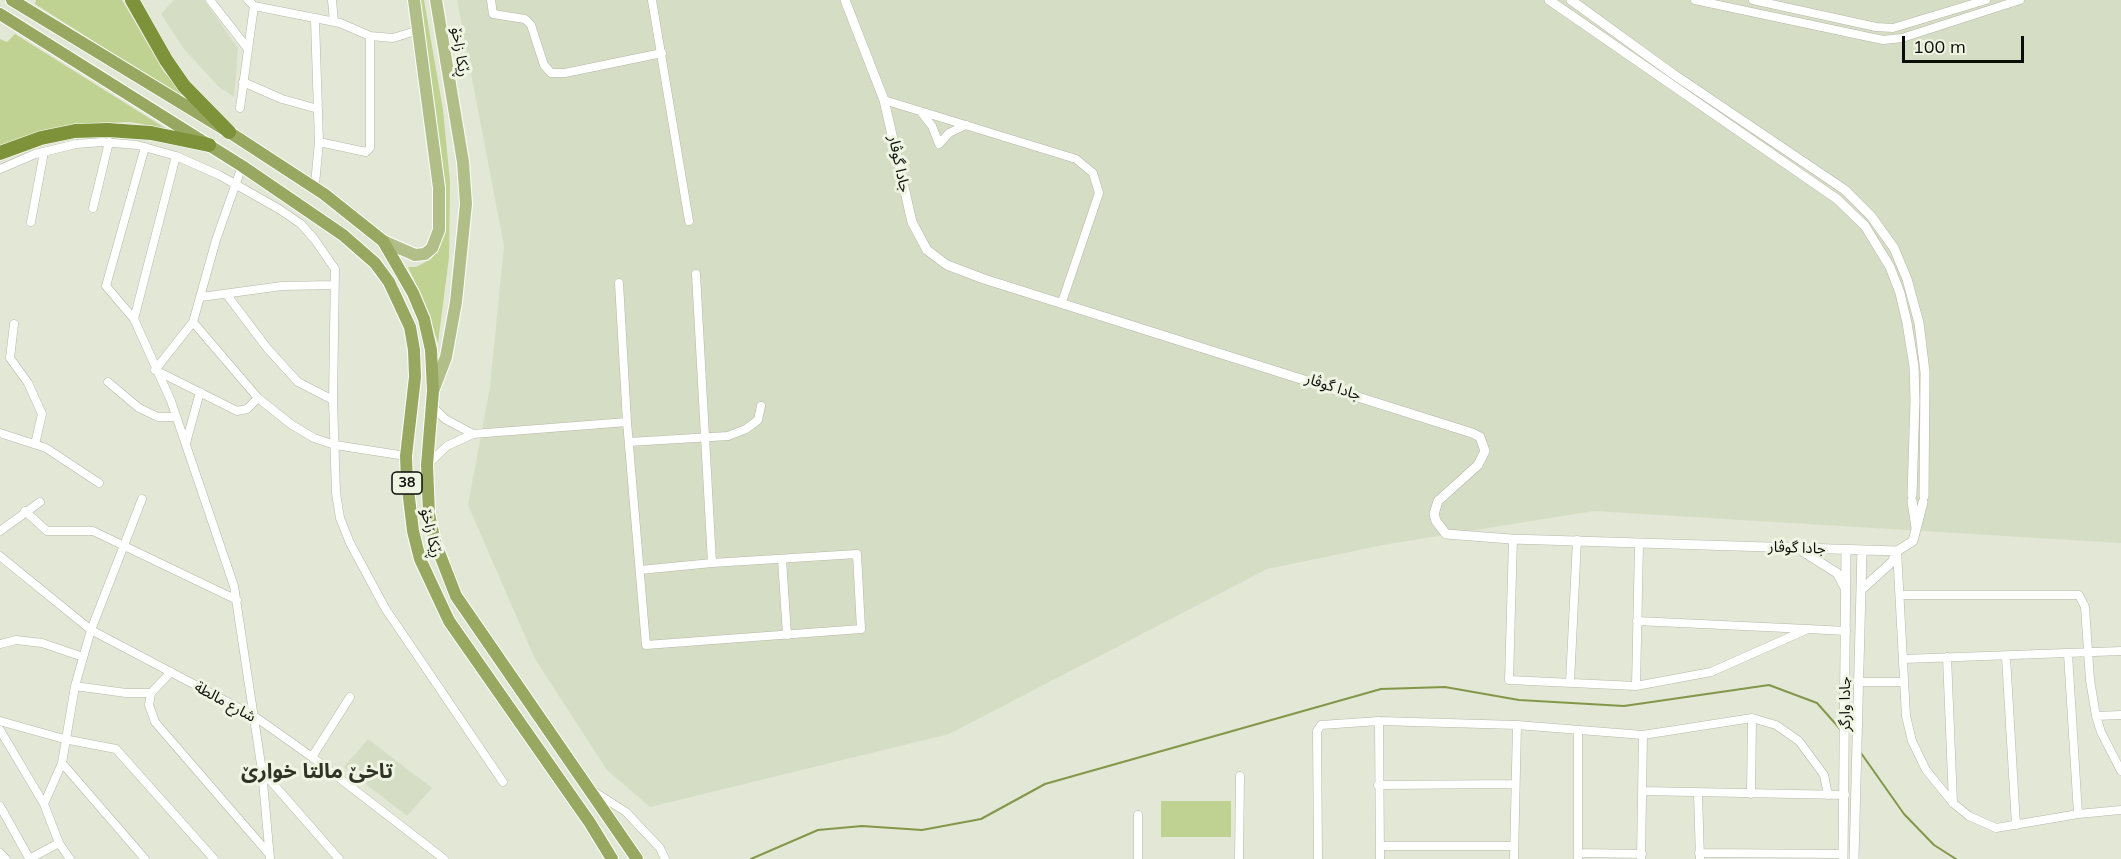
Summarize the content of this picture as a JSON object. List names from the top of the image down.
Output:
{
  "streets": {
    "highway": ["ڕێکا زاخۆ", "38"],
    "street": ["جادا گوڤار", "شارع مالطة", "جادا وارگر"]
  },
  "crossings": [
    ["جادا گوڤار", "جادا وارگر"]
  ],
  "districts": ["تاخێ مالتا خوارێ"],
  "scale_bar": "100 m"
}
